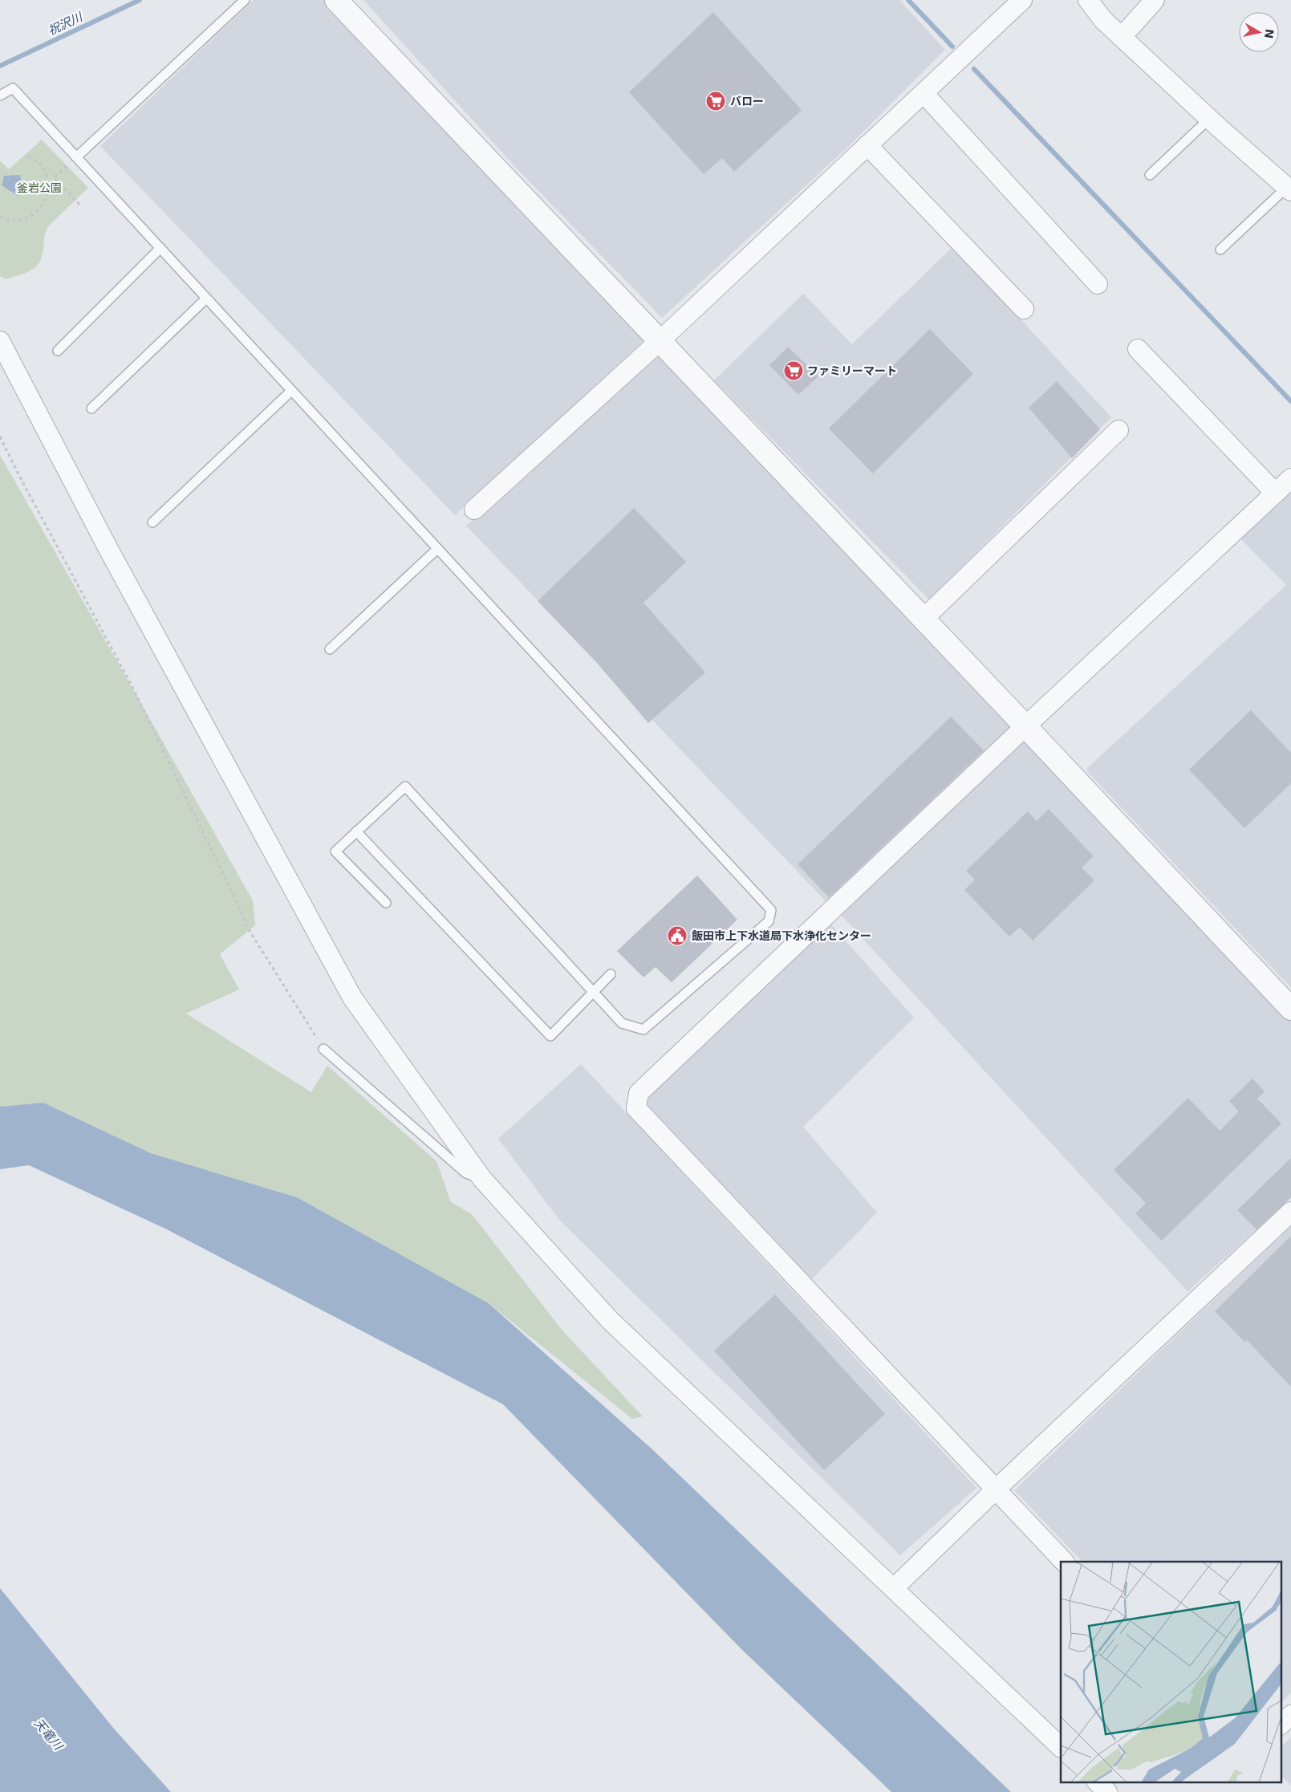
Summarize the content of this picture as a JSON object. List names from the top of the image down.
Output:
{
  "water": ["祝沢川", "天竜川"],
  "parks": ["釜岩公園"],
  "places": {
    "supermarket": ["バロー", "ファミリーマート"],
    "public building": ["飯田市上下水道局下水浄化センター"]
  },
  "north": "right"
}
